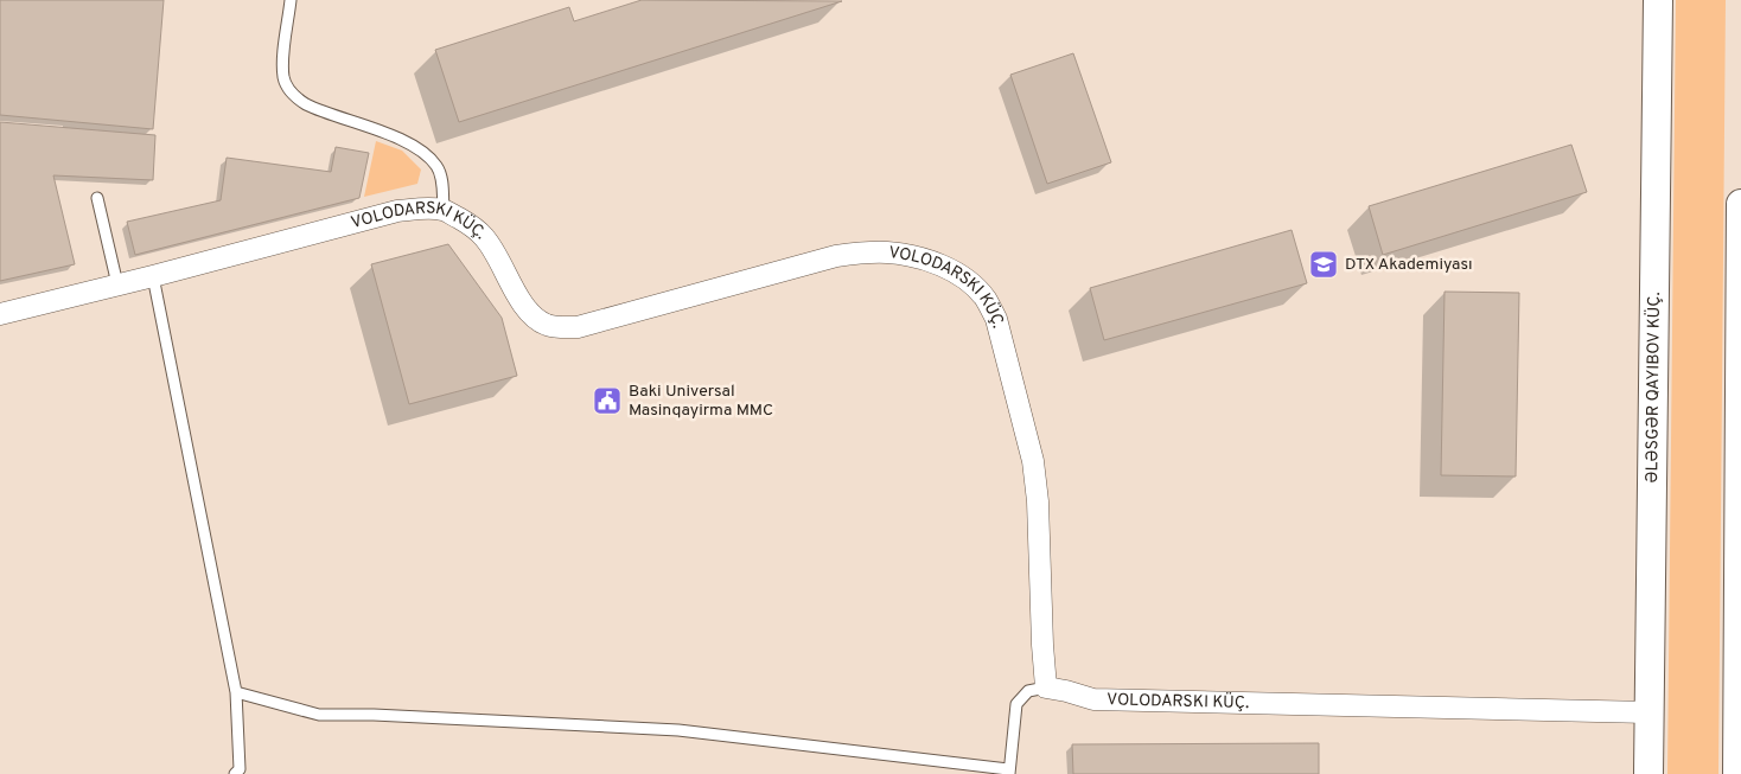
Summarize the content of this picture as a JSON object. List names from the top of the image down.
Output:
{
  "streets": {
    "street": ["VOLODARSKI KÜÇ."]
  },
  "places": {
    "school or university": ["DTX Akademiyası"],
    "public building": ["Baki Universal Masinqayirma MMC"]
  }
}
